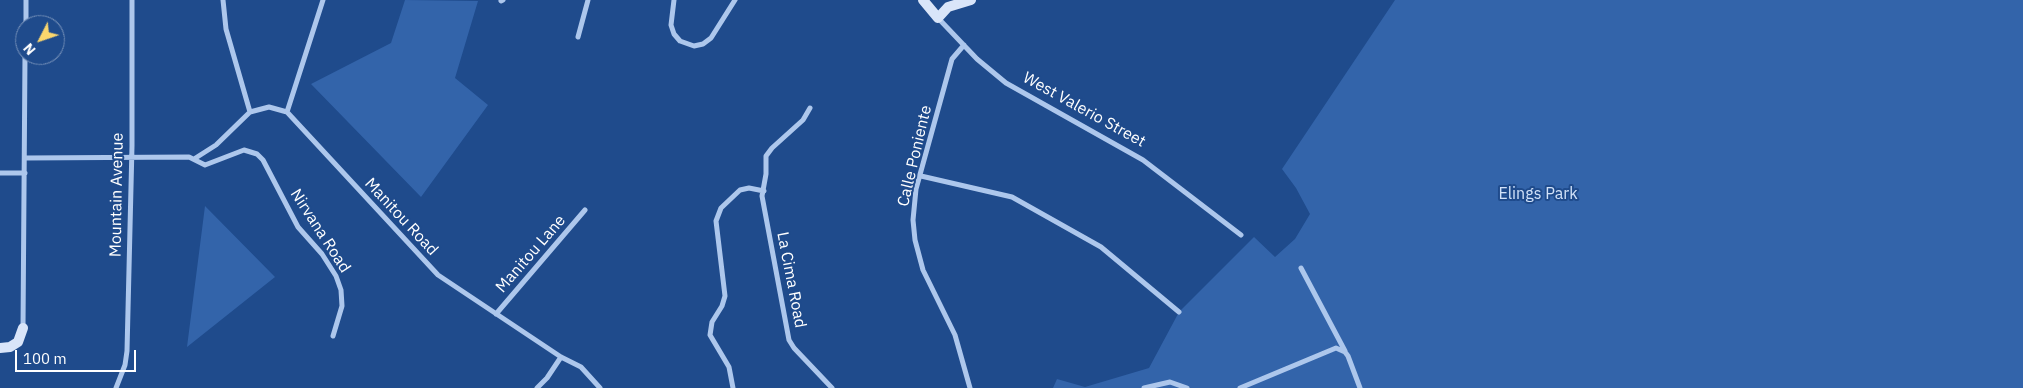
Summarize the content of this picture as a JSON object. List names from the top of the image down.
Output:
{
  "streets": {
    "street": [
      "West Valerio Street",
      "Calle Poniente",
      "Mountain Avenue",
      "Manitou Road",
      "Nirvana Road",
      "Manitou Lane",
      "La Cima Road"
    ]
  },
  "crossings": [
    ["West Valerio Street", "Calle Poniente"],
    ["Manitou Road", "Manitou Lane"]
  ],
  "parks": ["Elings Park"],
  "scale_bar": "100 m",
  "north": "bottom left"
}
